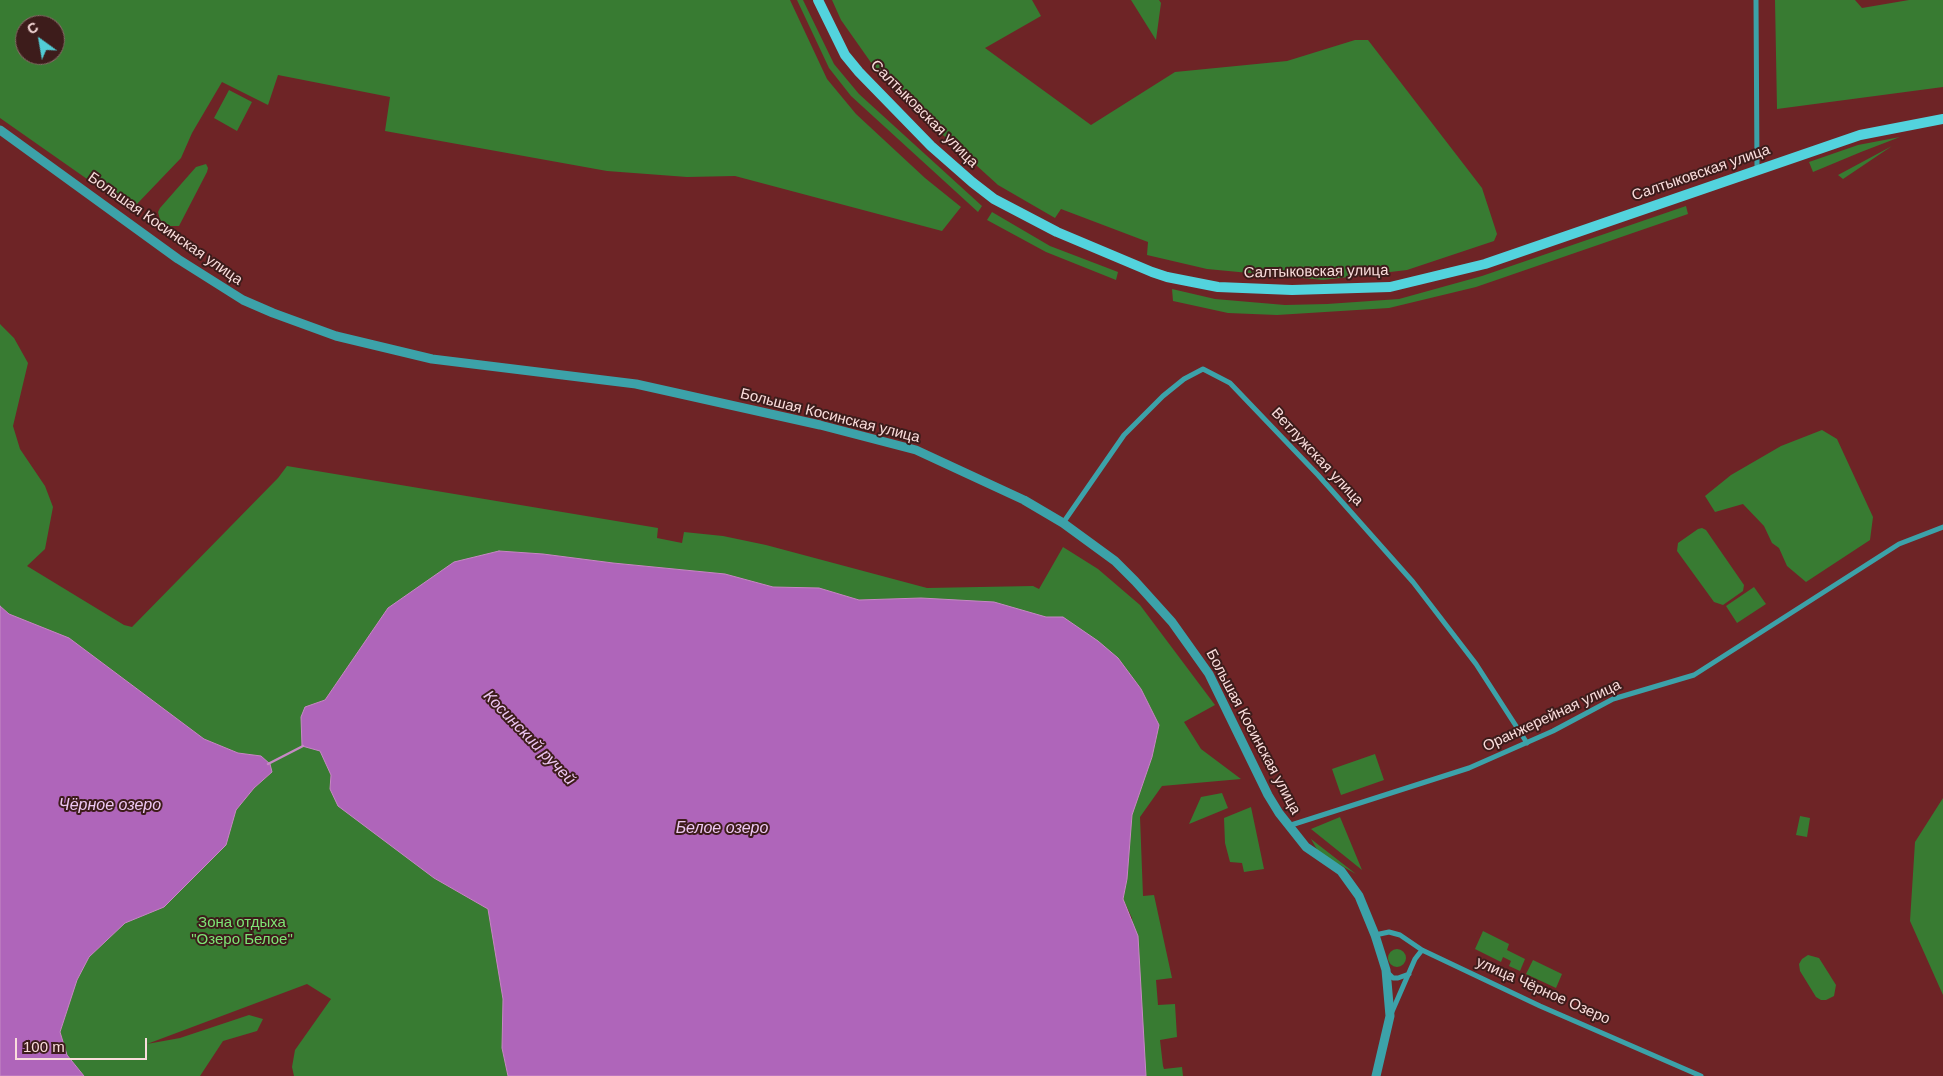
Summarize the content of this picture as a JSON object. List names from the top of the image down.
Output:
{
  "streets": {
    "main road": ["Салтыковская улица"],
    "street": [
      "Большая Косинская улица",
      "Ветлужская улица",
      "Оранжерейная улица",
      "улица Чёрное Озеро"
    ]
  },
  "crossings": [
    ["Большая Косинская улица", "Ветлужская улица"],
    ["Большая Косинская улица", "Оранжерейная улица"],
    ["Большая Косинская улица", "улица Чёрное Озеро"],
    ["Ветлужская улица", "Оранжерейная улица"]
  ],
  "water": ["Косинский ручей", "Чёрное озеро", "Белое озеро"],
  "parks": ["Зона отдыха \"Озеро Белое\""],
  "scale_bar": "100 m",
  "north": "top left"
}
